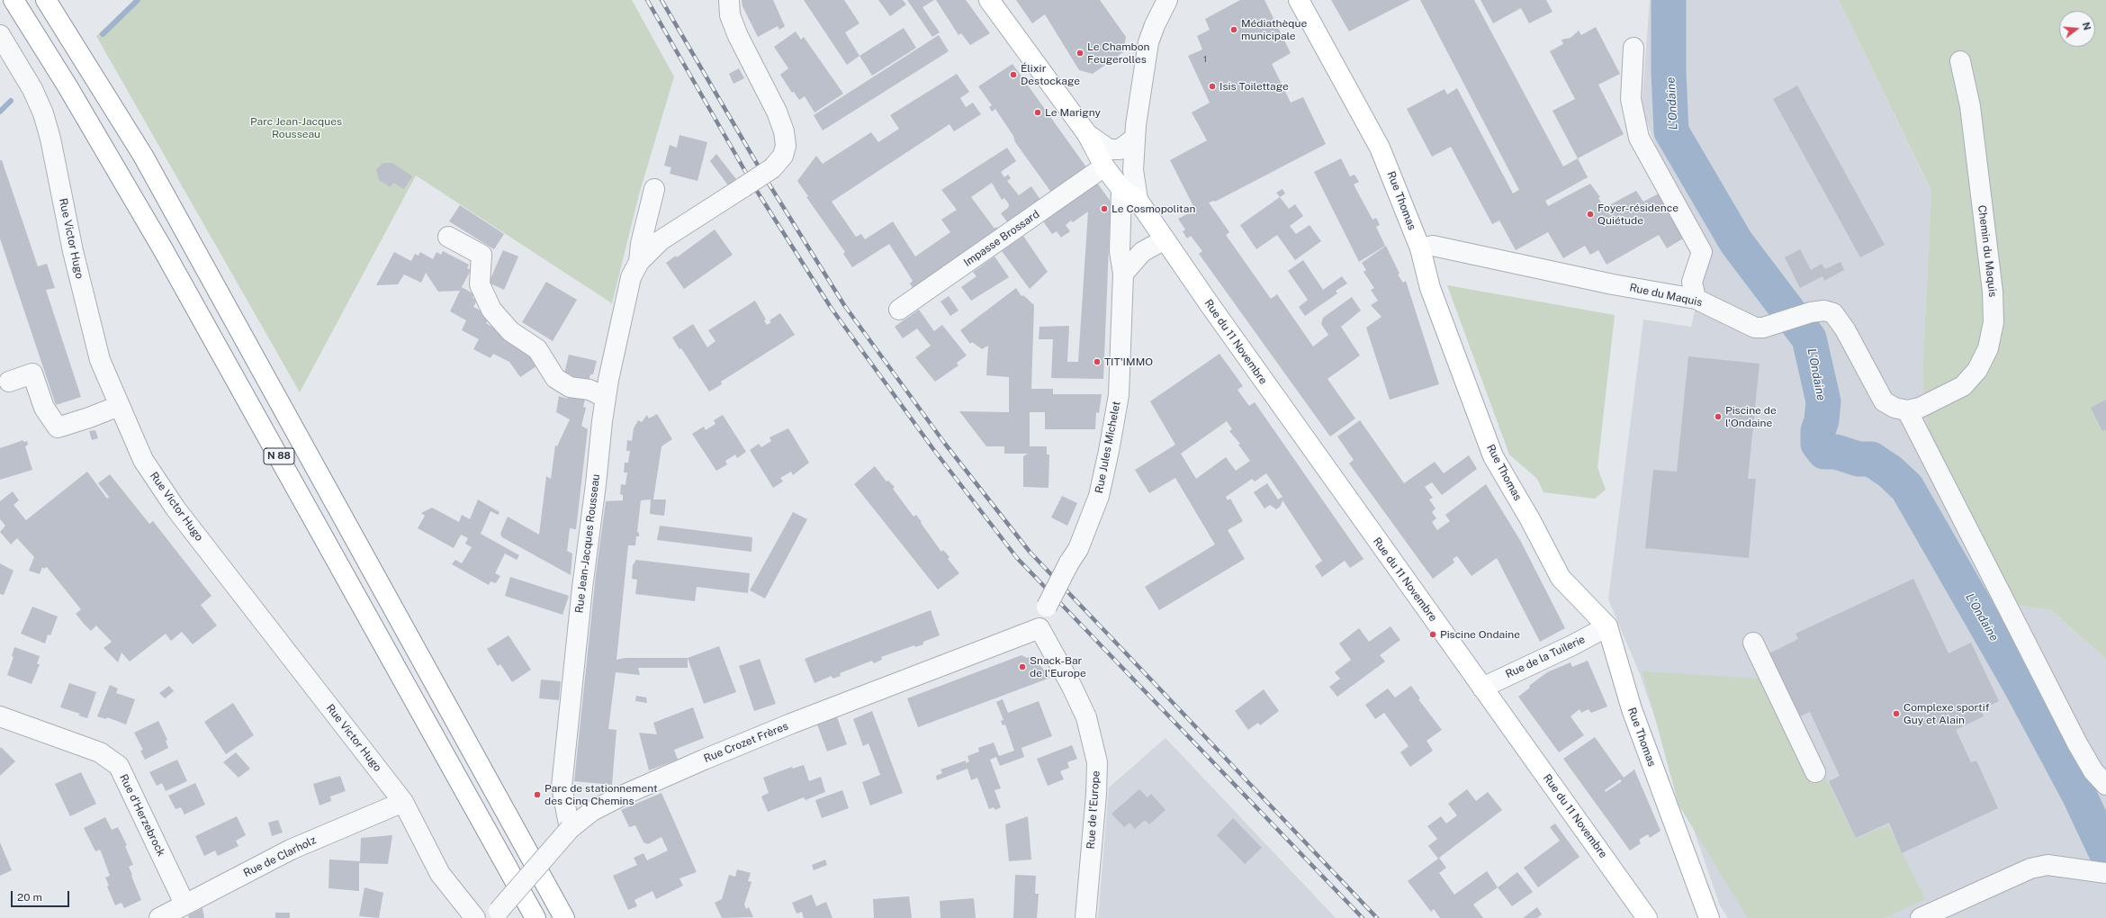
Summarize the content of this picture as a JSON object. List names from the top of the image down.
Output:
{
  "streets": {
    "main road": ["Rue Thomas", "Rue du 11 Novembre", "N 88"],
    "street": [
      "Rue Victor Hugo",
      "Impasse Brossard",
      "Chemin du Maquis",
      "Rue du Maquis",
      "Rue Jules Michelet",
      "Rue Jean-Jacques Rousseau",
      "Rue de la Tuilerie",
      "Rue Crozet Frères",
      "Rue de l'Europe",
      "Rue d'Herzebrock",
      "Rue de Clarholz"
    ]
  },
  "crossings": [
    ["Rue Thomas", "Rue du Maquis"],
    ["Rue Thomas", "Rue de la Tuilerie"],
    ["Rue Victor Hugo", "Rue de Clarholz"],
    ["Chemin du Maquis", "Rue du Maquis"],
    ["Rue du 11 Novembre", "Rue de la Tuilerie"],
    ["Rue Jules Michelet", "Rue Crozet Frères"],
    ["Rue Jules Michelet", "Rue de l'Europe"],
    ["Rue Jean-Jacques Rousseau", "Rue Crozet Frères"],
    ["Rue Crozet Frères", "Rue de l'Europe"],
    ["Rue d'Herzebrock", "Rue de Clarholz"]
  ],
  "water": ["L'Ondaine"],
  "parks": ["Parc Jean-Jacques Rousseau"],
  "places": [
    "Médiathèque municipale",
    "Le Chambon Feugerolles",
    "Élixir Destockage",
    "Isis Toilettage",
    "Le Marigny",
    "Le Cosmopolitan",
    "Foyer-résidence Quiétude",
    "TIT'IMMO",
    "Piscine de l'Ondaine",
    "Piscine Ondaine",
    "Snack-Bar de l'Europe",
    "Complexe sportif Guy et Alain",
    "Parc de stationnement des Cinq Chemins"
  ],
  "house_numbers": ["1"],
  "scale_bar": "20 m",
  "north": "right"
}
